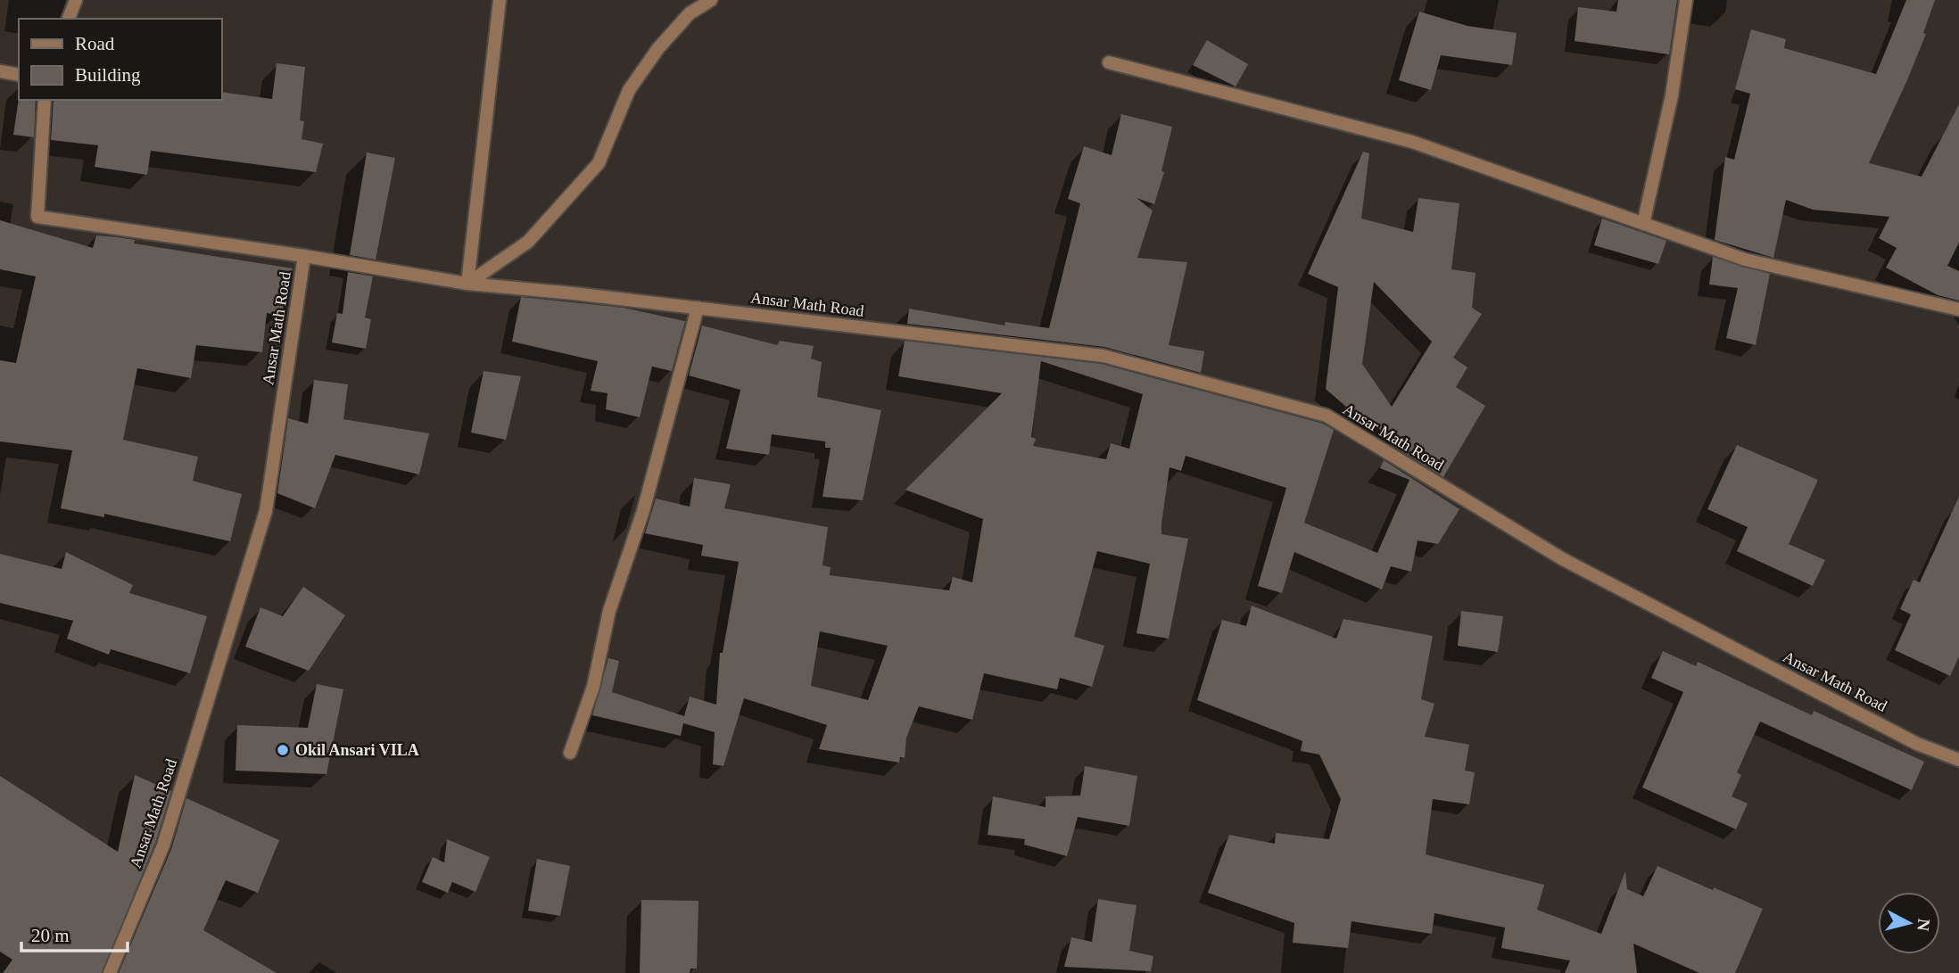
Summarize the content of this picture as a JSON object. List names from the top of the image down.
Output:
{
  "streets": {
    "street": ["Ansar Math Road"]
  },
  "places": ["Okil Ansari VILA"],
  "legend": ["Road", "Building"],
  "scale_bar": "20 m",
  "north": "right"
}
